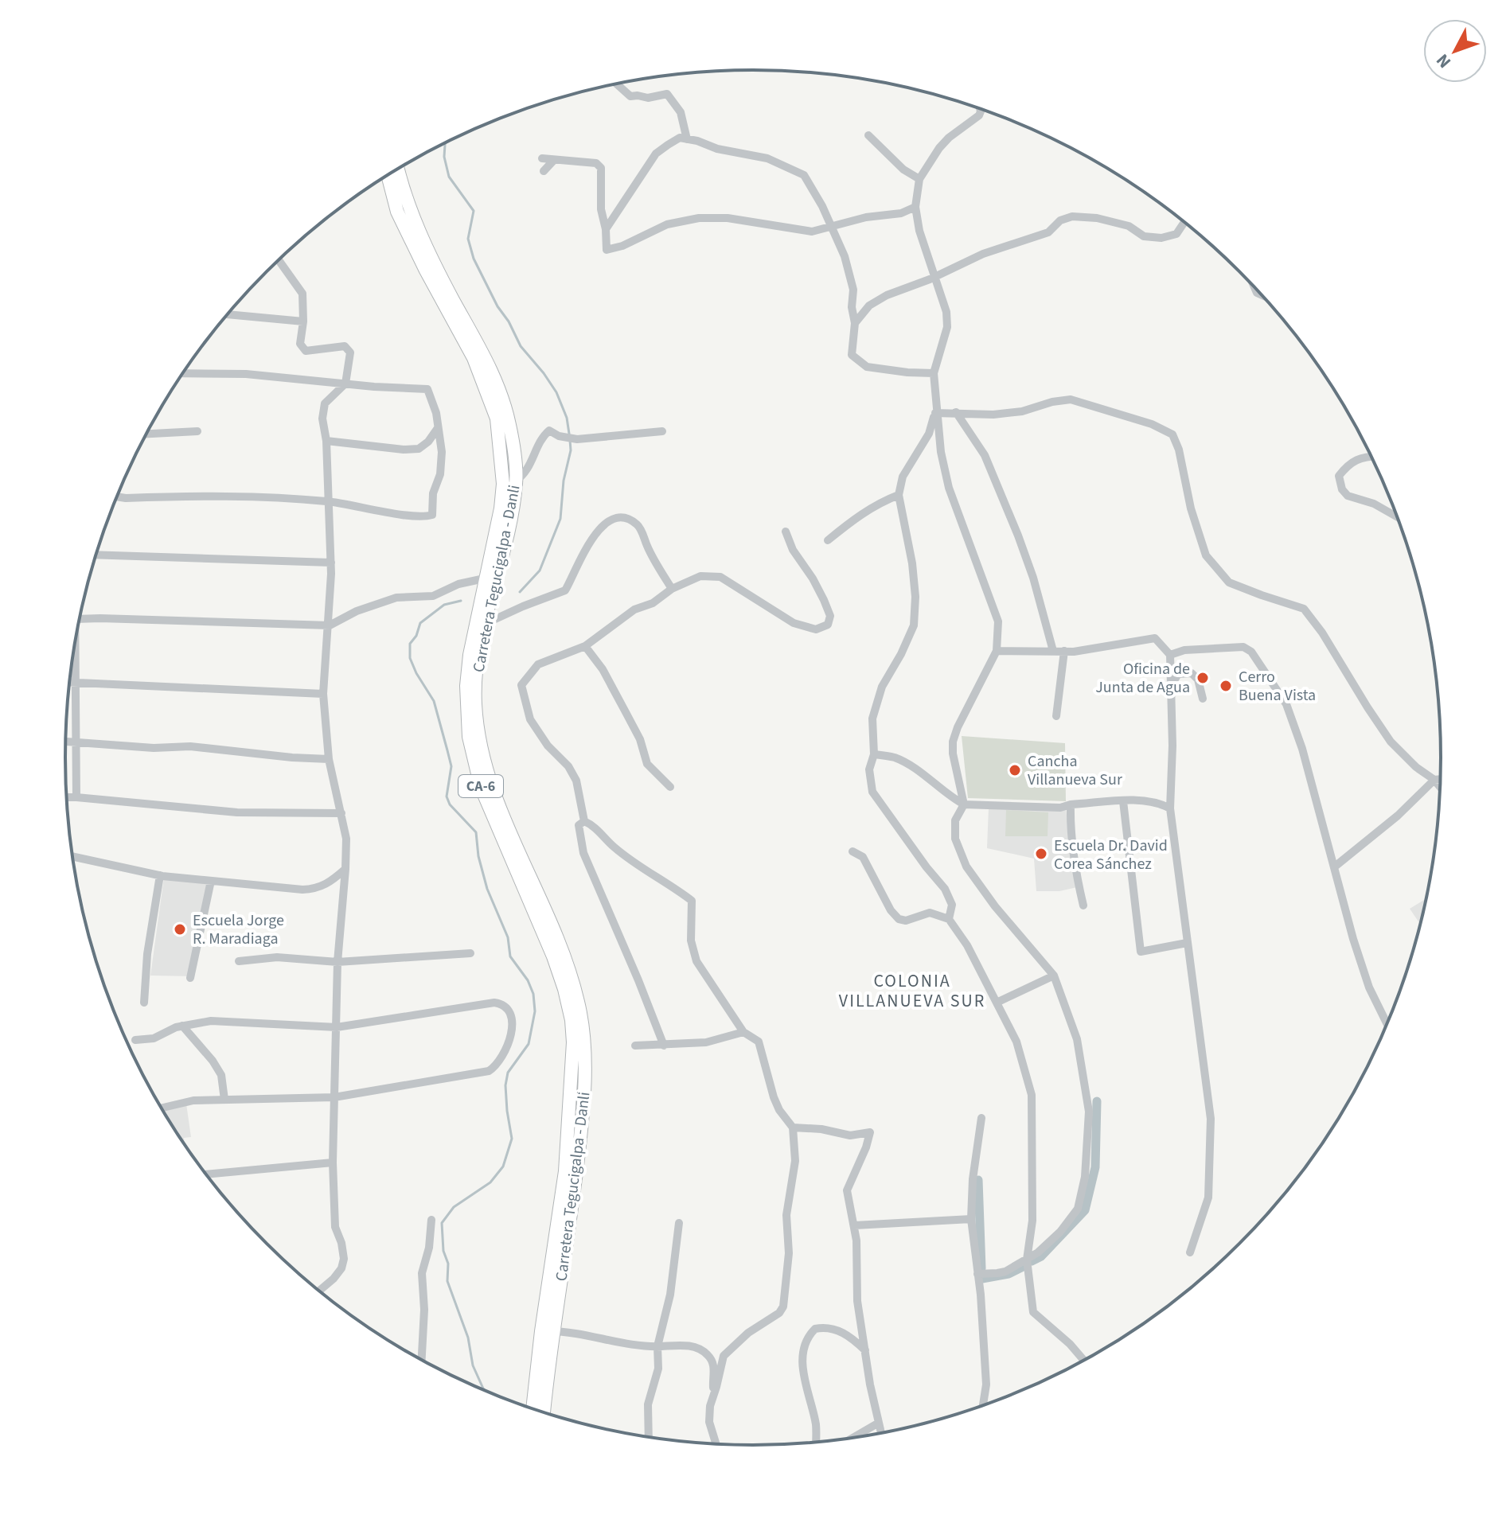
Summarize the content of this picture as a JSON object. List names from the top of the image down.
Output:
{
  "streets": {
    "highway": ["Carretera Tegucigalpa - Danli", "CA-6"]
  },
  "districts": ["COLONIA VILLANUEVA SUR"],
  "places": [
    "Oficina de Junta de Agua",
    "Cerro Buena Vista",
    "Cancha Villanueva Sur",
    "Escuela Dr. David Corea Sánchez",
    "Escuela Jorge R. Maradiaga"
  ],
  "north": "bottom left"
}
